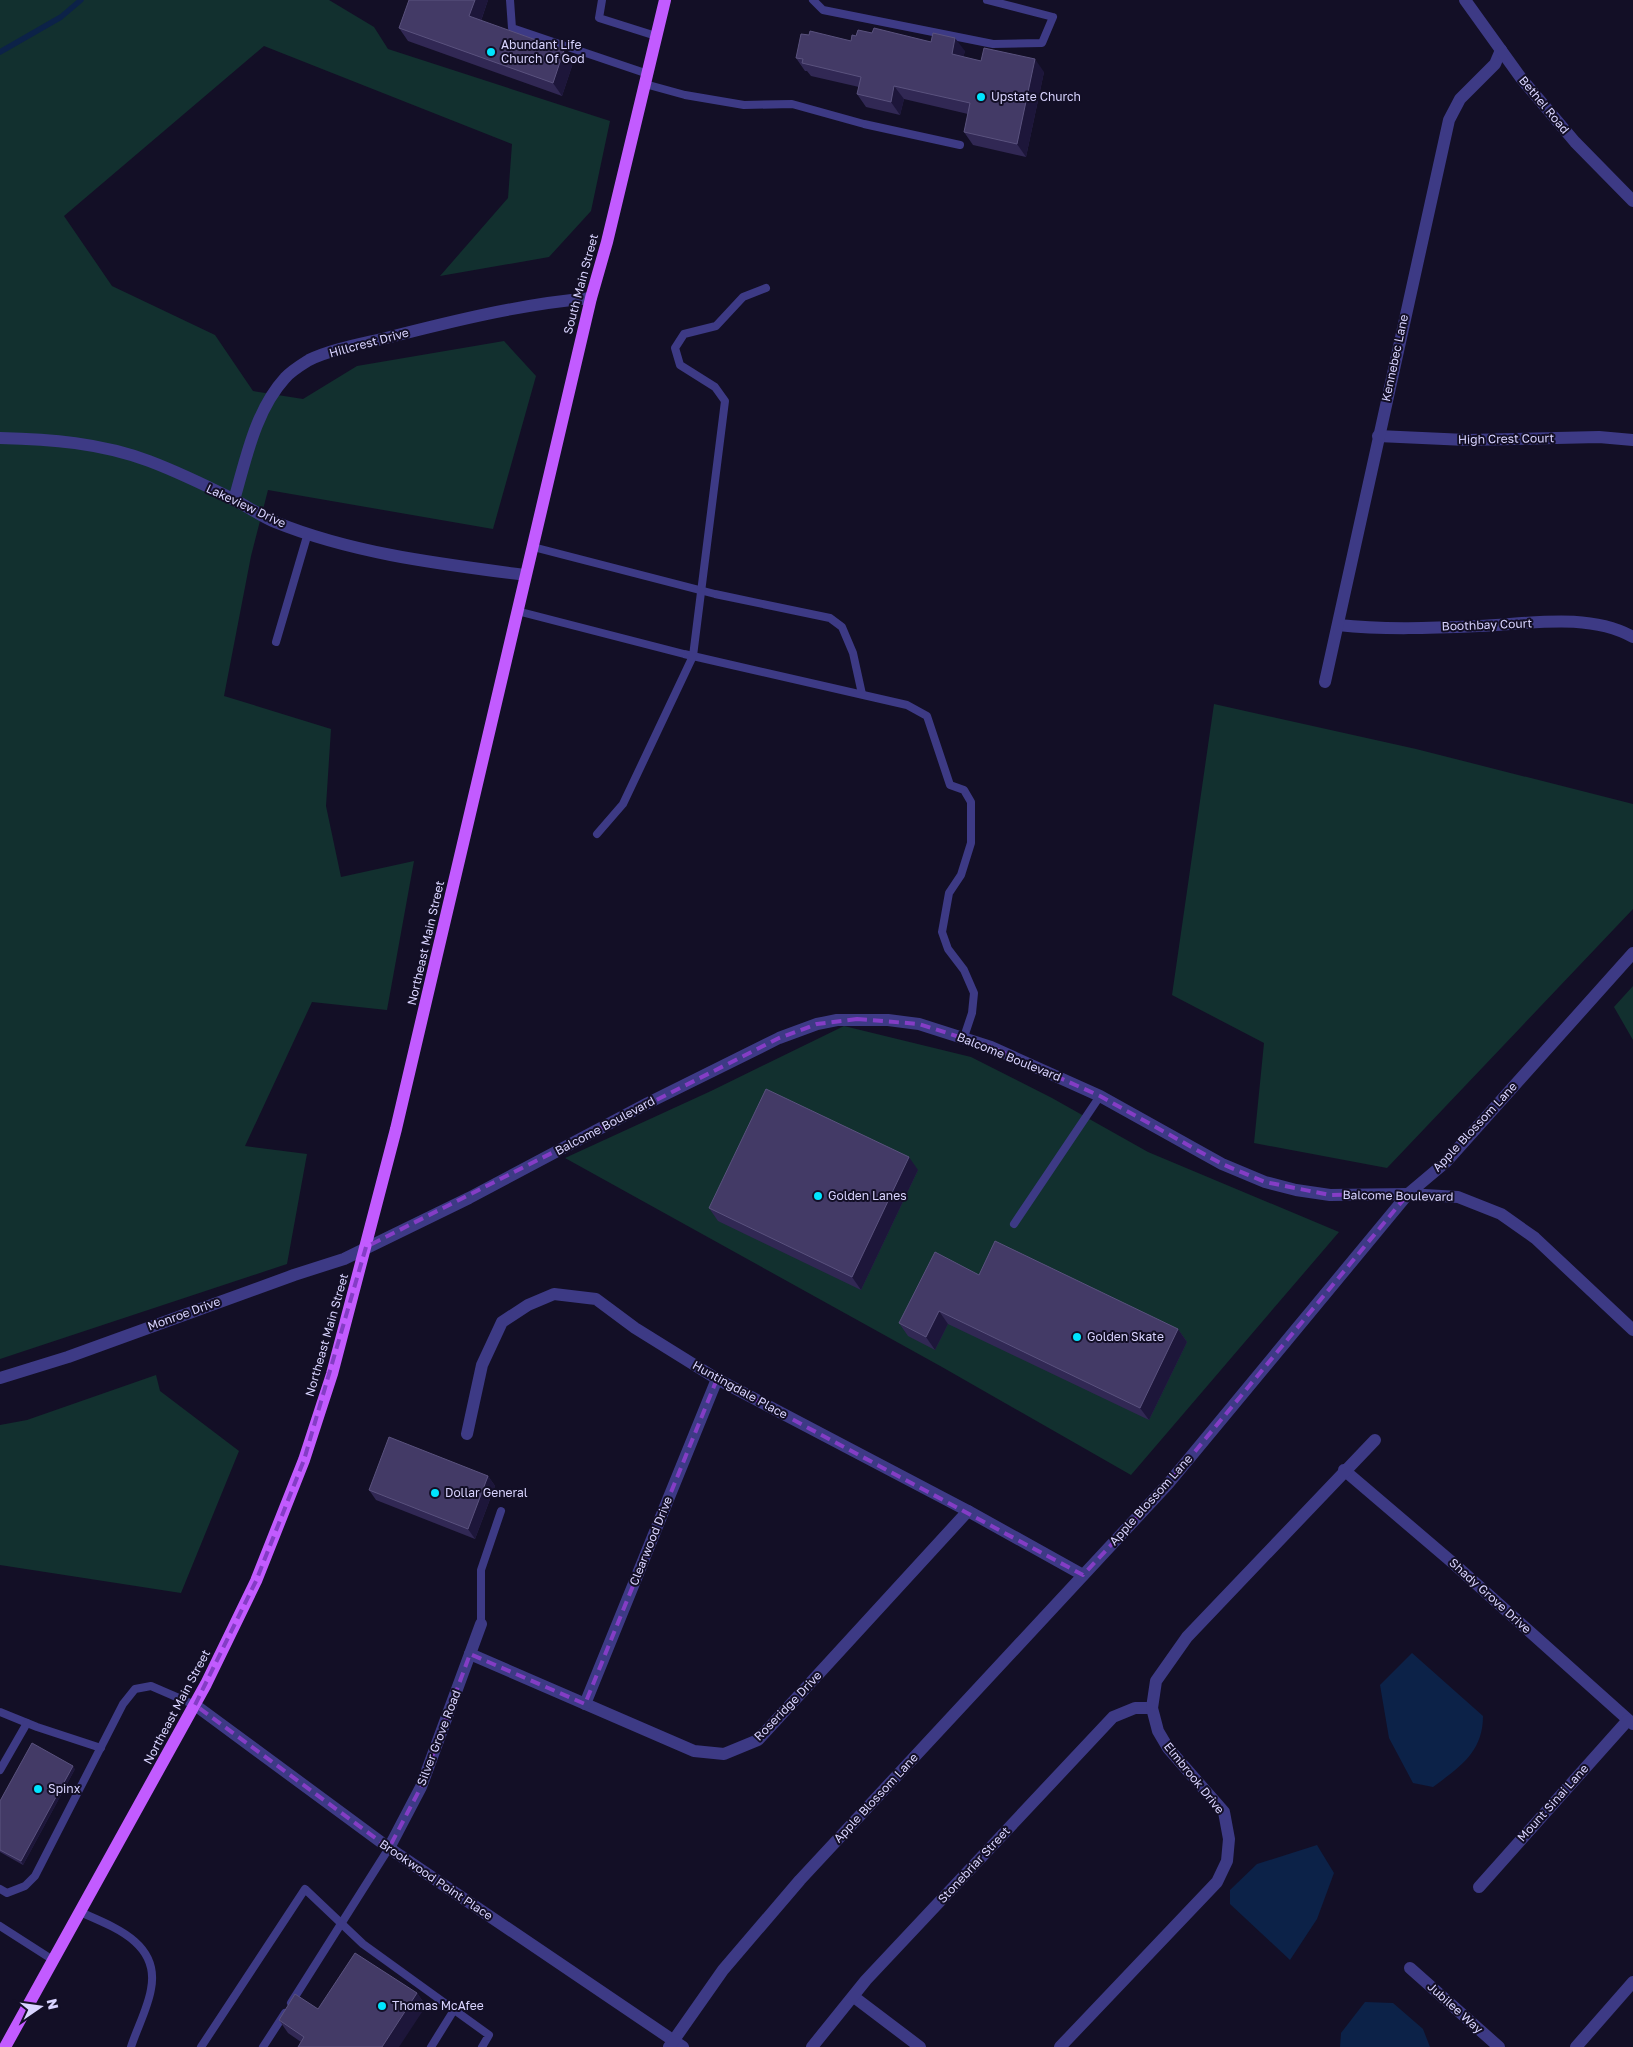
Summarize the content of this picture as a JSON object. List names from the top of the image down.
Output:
{
  "streets": {
    "main road": ["South Main Street", "Northeast Main Street"],
    "street": [
      "Bethel Road",
      "Hillcrest Drive",
      "Kennebec Lane",
      "High Crest Court",
      "Lakeview Drive",
      "Boothbay Court",
      "Balcome Boulevard",
      "Apple Blossom Lane",
      "Monroe Drive",
      "Huntingdale Place",
      "Clearwood Drive",
      "Shady Grove Drive",
      "Roseridge Drive",
      "Silver Grove Road",
      "Elmbrook Drive",
      "Mount Sinai Lane",
      "Stonebriar Street",
      "Brookwood Point Place",
      "Jubilee Way"
    ]
  },
  "crossings": [
    ["Bethel Road", "Kennebec Lane"],
    ["South Main Street", "Hillcrest Drive"],
    ["South Main Street", "Lakeview Drive"],
    ["South Main Street", "Northeast Main Street"],
    ["Hillcrest Drive", "Lakeview Drive"],
    ["Kennebec Lane", "High Crest Court"],
    ["Kennebec Lane", "Boothbay Court"],
    ["Lakeview Drive", "Northeast Main Street"],
    ["Northeast Main Street", "Balcome Boulevard"],
    ["Northeast Main Street", "Monroe Drive"],
    ["Northeast Main Street", "Brookwood Point Place"],
    ["Balcome Boulevard", "Apple Blossom Lane"],
    ["Balcome Boulevard", "Monroe Drive"],
    ["Apple Blossom Lane", "Huntingdale Place"],
    ["Apple Blossom Lane", "Brookwood Point Place"],
    ["Huntingdale Place", "Clearwood Drive"],
    ["Huntingdale Place", "Roseridge Drive"],
    ["Clearwood Drive", "Roseridge Drive"],
    ["Shady Grove Drive", "Elmbrook Drive"],
    ["Shady Grove Drive", "Mount Sinai Lane"],
    ["Roseridge Drive", "Silver Grove Road"],
    ["Silver Grove Road", "Brookwood Point Place"],
    ["Elmbrook Drive", "Stonebriar Street"]
  ],
  "places": [
    "Abundant Life Church Of God",
    "Upstate Church",
    "Golden Lanes",
    "Golden Skate",
    "Dollar General",
    "Spinx",
    "Thomas McAfee"
  ],
  "north": "right"
}
